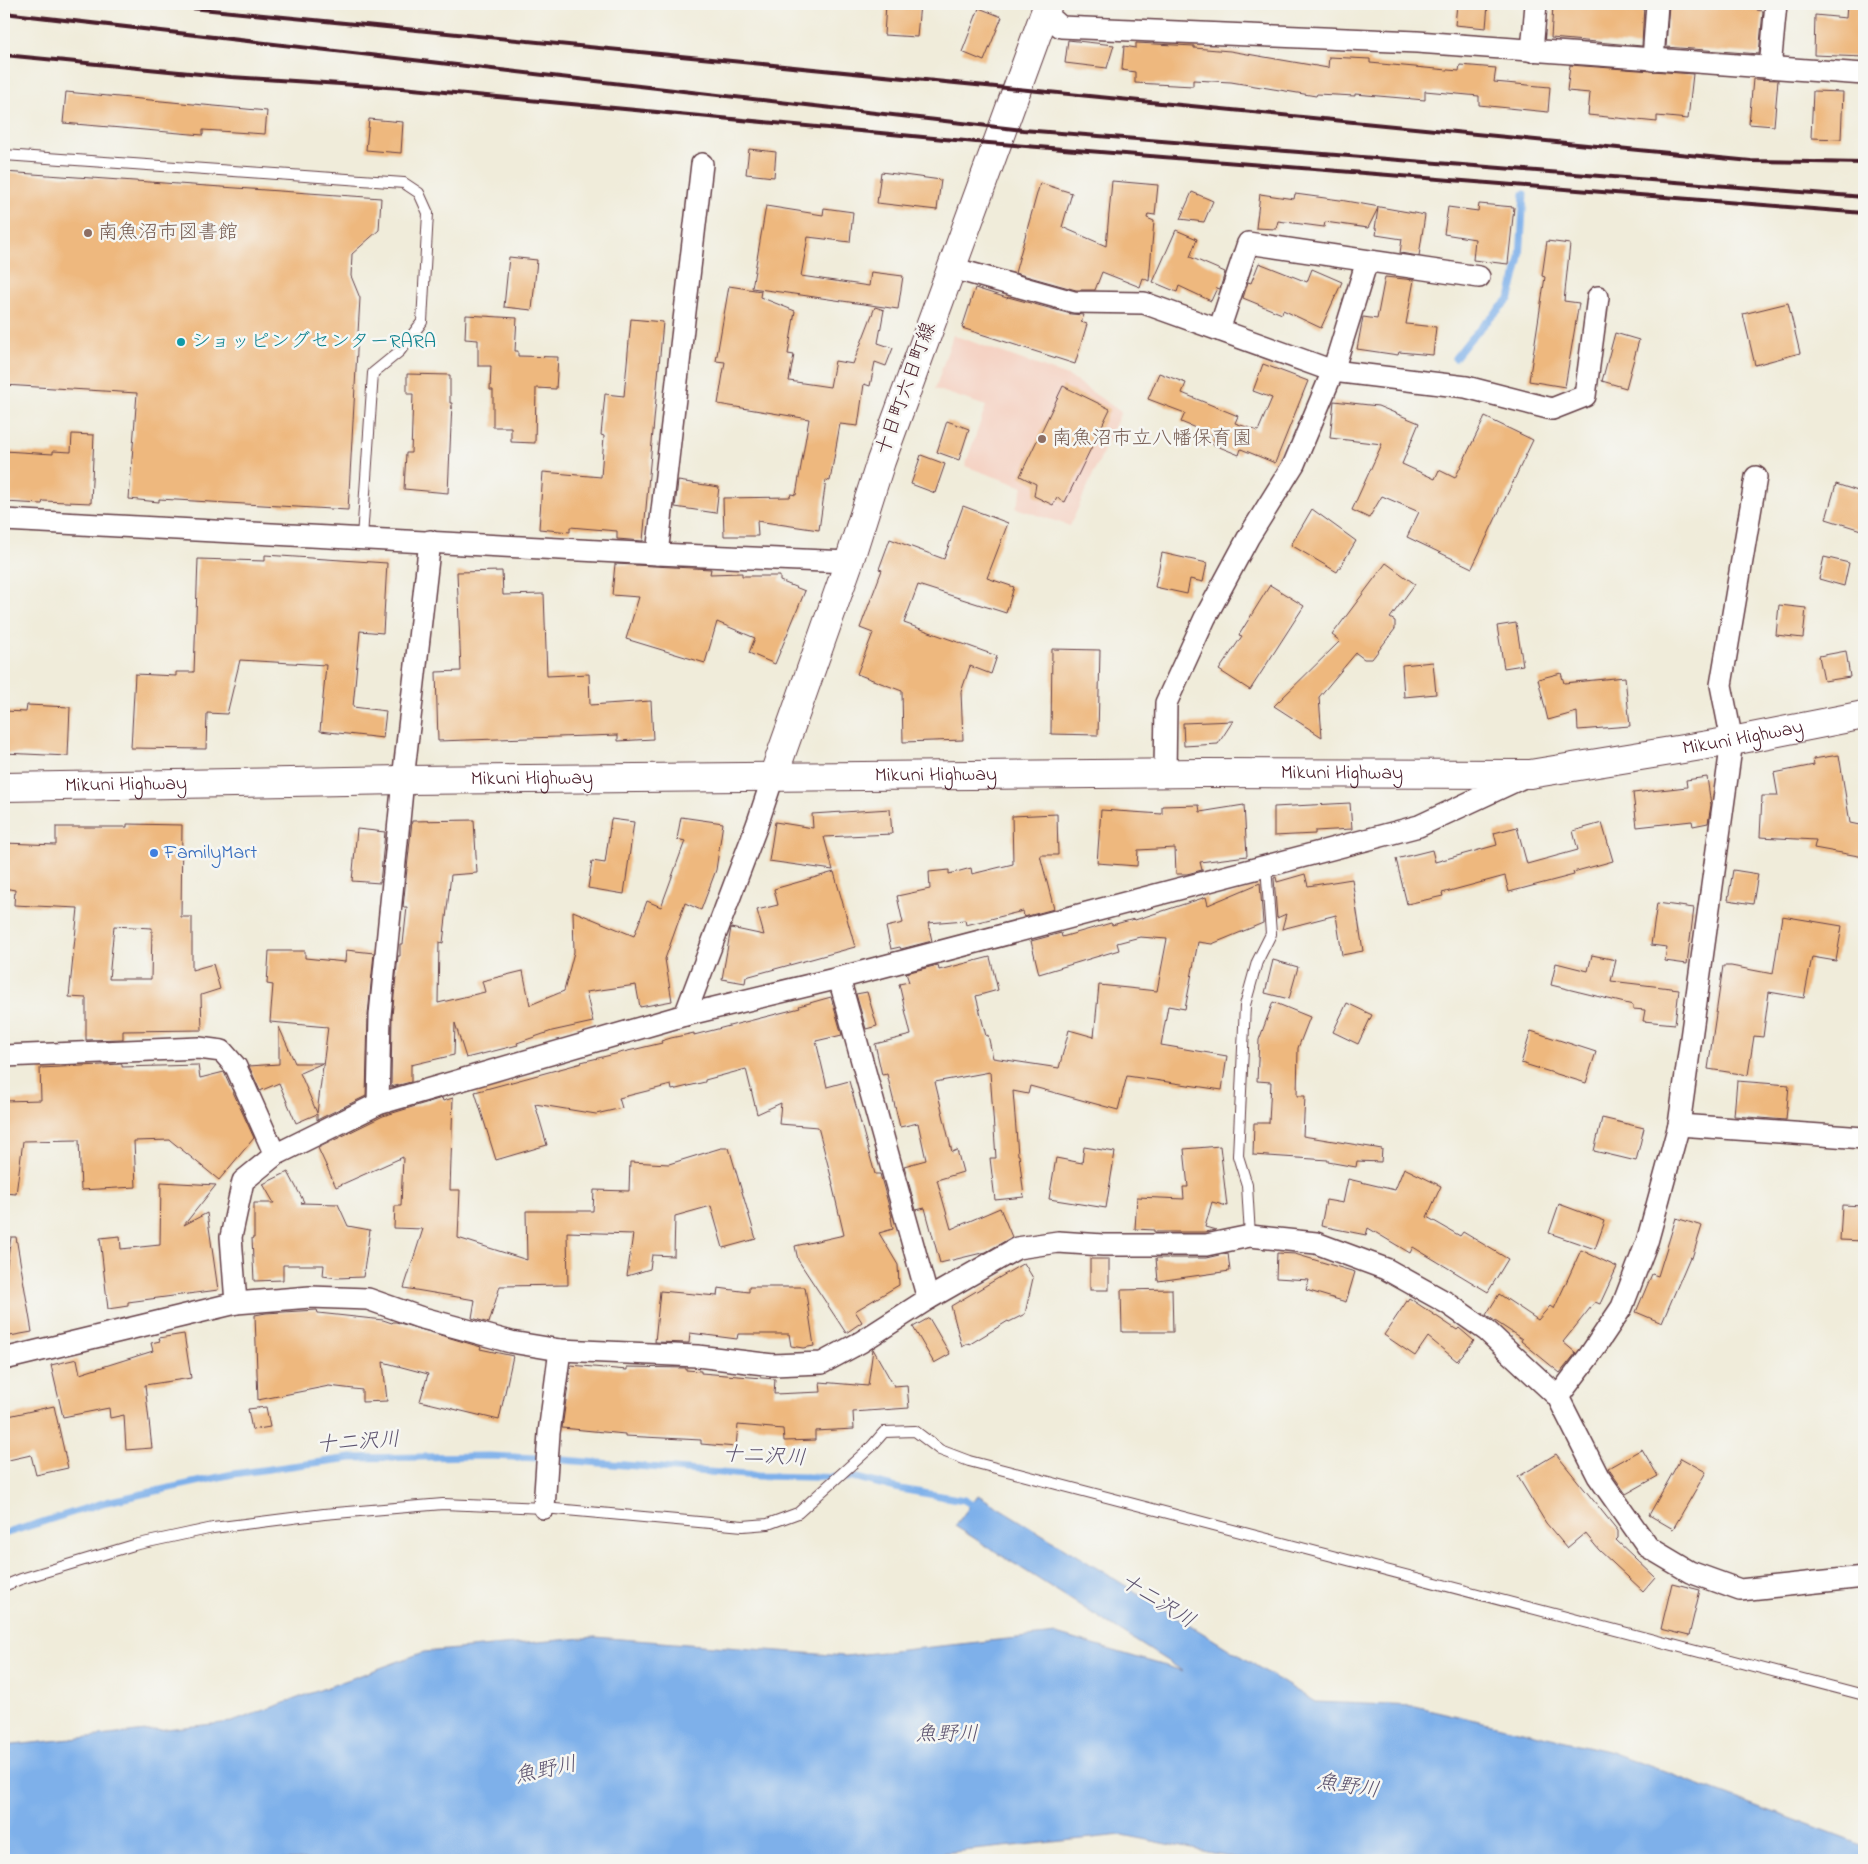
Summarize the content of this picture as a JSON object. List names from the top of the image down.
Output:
{
  "streets": {
    "main road": ["十日町六日町線", "Mikuni Highway"]
  },
  "crossings": [
    ["十日町六日町線", "Mikuni Highway"]
  ],
  "water": ["十二沢川", "魚野川"],
  "places": [
    "南魚沼市図書館",
    "ショッピングセンターRARA",
    "南魚沼市立八幡保育園",
    "FamilyMart"
  ]
}
